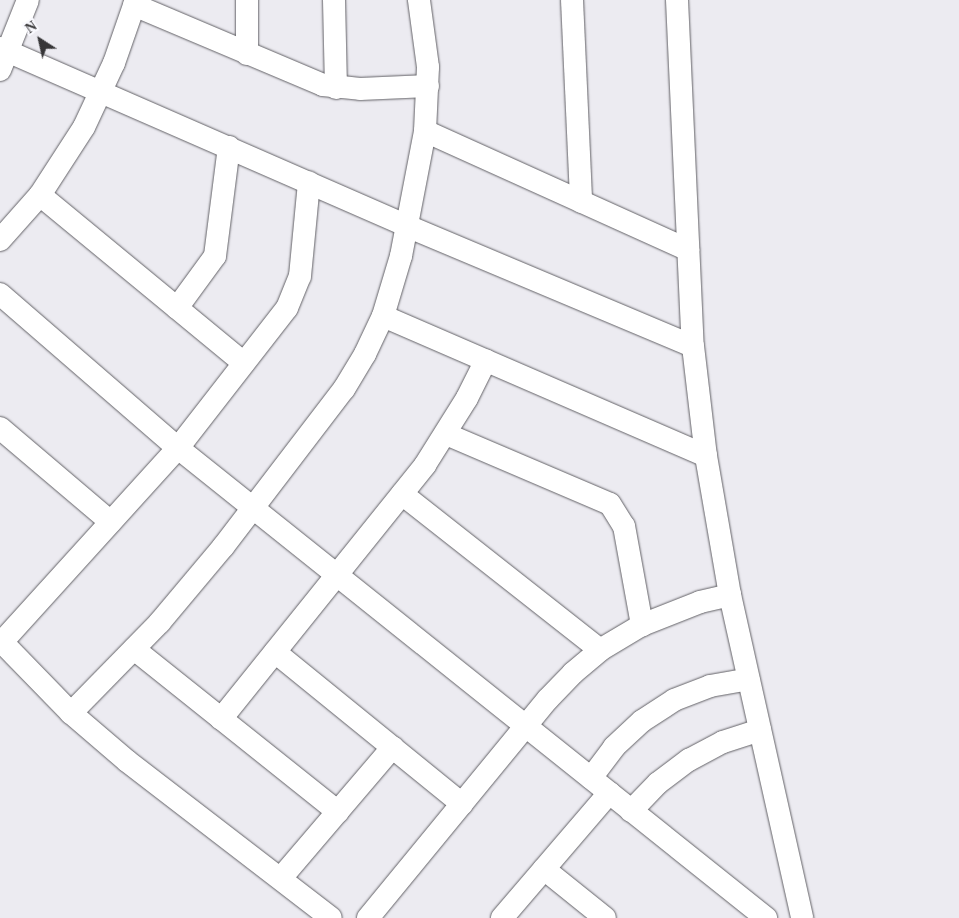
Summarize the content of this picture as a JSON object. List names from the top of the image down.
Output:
{
  "north": "top left"
}
